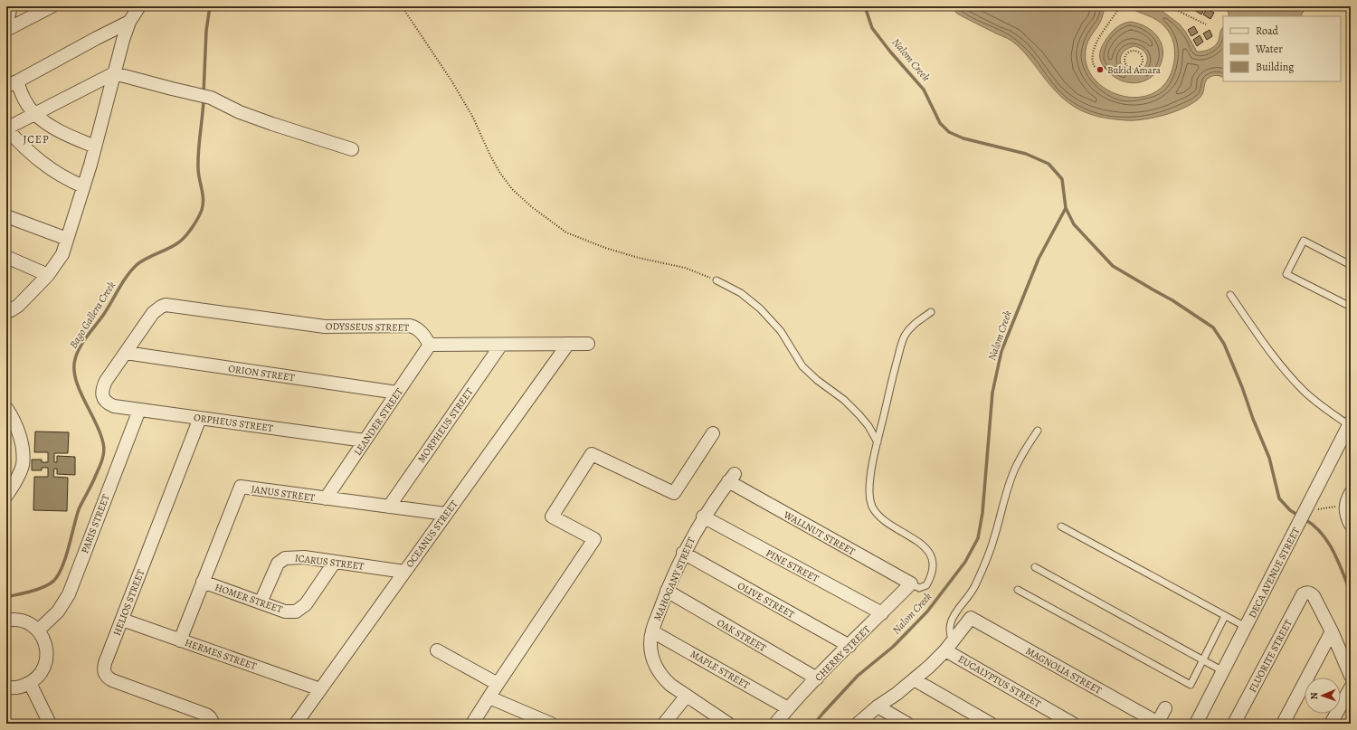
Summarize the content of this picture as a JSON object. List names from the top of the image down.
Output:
{
  "streets": {
    "street": [
      "ODYSSEUS STREET",
      "ORION STREET",
      "LEANDER STREET",
      "ORPHEUS STREET",
      "MORPHEUS STREET",
      "JANUS STREET",
      "PARIS STREET",
      "WALLNUT STREET",
      "OCEANUS STREET",
      "ICARUS STREET",
      "PINE STREET",
      "DECA AVENUE STREET",
      "MAHOGANY STREET",
      "HOMER STREET",
      "OLIVE STREET",
      "HELIOS STREET",
      "OAK STREET",
      "CHERRY STREET",
      "HERMES STREET",
      "FLUORITE STREET",
      "MAPLE STREET",
      "MAGNOLIA STREET",
      "EUCALYPTUS STREET"
    ]
  },
  "crossings": [
    ["ODYSSEUS STREET", "ORION STREET"],
    ["ODYSSEUS STREET", "LEANDER STREET"],
    ["ODYSSEUS STREET", "ORPHEUS STREET"],
    ["ORION STREET", "LEANDER STREET"],
    ["ORION STREET", "ORPHEUS STREET"],
    ["LEANDER STREET", "ORPHEUS STREET"],
    ["LEANDER STREET", "JANUS STREET"],
    ["ORPHEUS STREET", "PARIS STREET"],
    ["ORPHEUS STREET", "HELIOS STREET"],
    ["MORPHEUS STREET", "JANUS STREET"],
    ["JANUS STREET", "OCEANUS STREET"],
    ["JANUS STREET", "HOMER STREET"],
    ["JANUS STREET", "HERMES STREET"],
    ["WALLNUT STREET", "MAHOGANY STREET"],
    ["WALLNUT STREET", "CHERRY STREET"],
    ["OCEANUS STREET", "ICARUS STREET"],
    ["OCEANUS STREET", "HERMES STREET"],
    ["ICARUS STREET", "HOMER STREET"],
    ["PINE STREET", "MAHOGANY STREET"],
    ["PINE STREET", "CHERRY STREET"],
    ["MAHOGANY STREET", "OLIVE STREET"],
    ["MAHOGANY STREET", "OAK STREET"],
    ["MAHOGANY STREET", "MAPLE STREET"],
    ["OLIVE STREET", "CHERRY STREET"],
    ["HELIOS STREET", "HERMES STREET"],
    ["OAK STREET", "CHERRY STREET"],
    ["CHERRY STREET", "MAPLE STREET"],
    ["MAGNOLIA STREET", "EUCALYPTUS STREET"]
  ],
  "districts": ["JCEP"],
  "water": ["Nalom Creek", "Bago Gallera Creek"],
  "places": ["Bukid Amara"],
  "legend": ["Road", "Water", "Building"],
  "north": "left"
}
